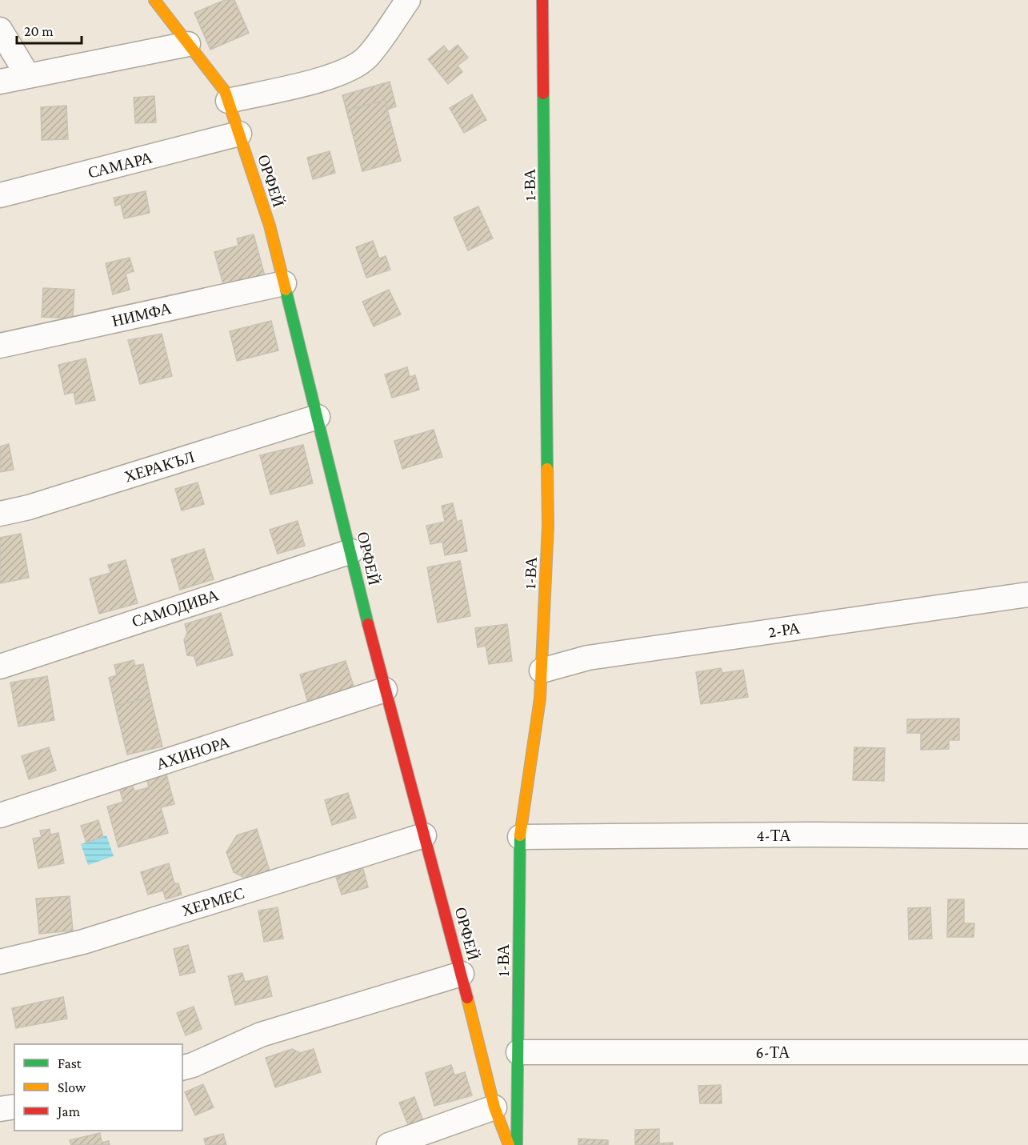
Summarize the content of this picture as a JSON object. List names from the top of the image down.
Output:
{
  "streets": {
    "street": [
      "САМАРА",
      "ОРФЕЙ",
      "1-ВА",
      "НИМФА",
      "ХЕРАКЪЛ",
      "САМОДИВА",
      "2-РА",
      "АХИНОРА",
      "4-ТА",
      "ХЕРМЕС",
      "6-ТА"
    ]
  },
  "crossings": [
    ["САМАРА", "ОРФЕЙ"],
    ["ОРФЕЙ", "НИМФА"],
    ["ОРФЕЙ", "ХЕРАКЪЛ"],
    ["ОРФЕЙ", "САМОДИВА"],
    ["ОРФЕЙ", "АХИНОРА"],
    ["ОРФЕЙ", "ХЕРМЕС"],
    ["1-ВА", "2-РА"],
    ["1-ВА", "4-ТА"],
    ["1-ВА", "6-ТА"]
  ],
  "legend": ["Fast", "Slow", "Jam"],
  "scale_bar": "20 m"
}
